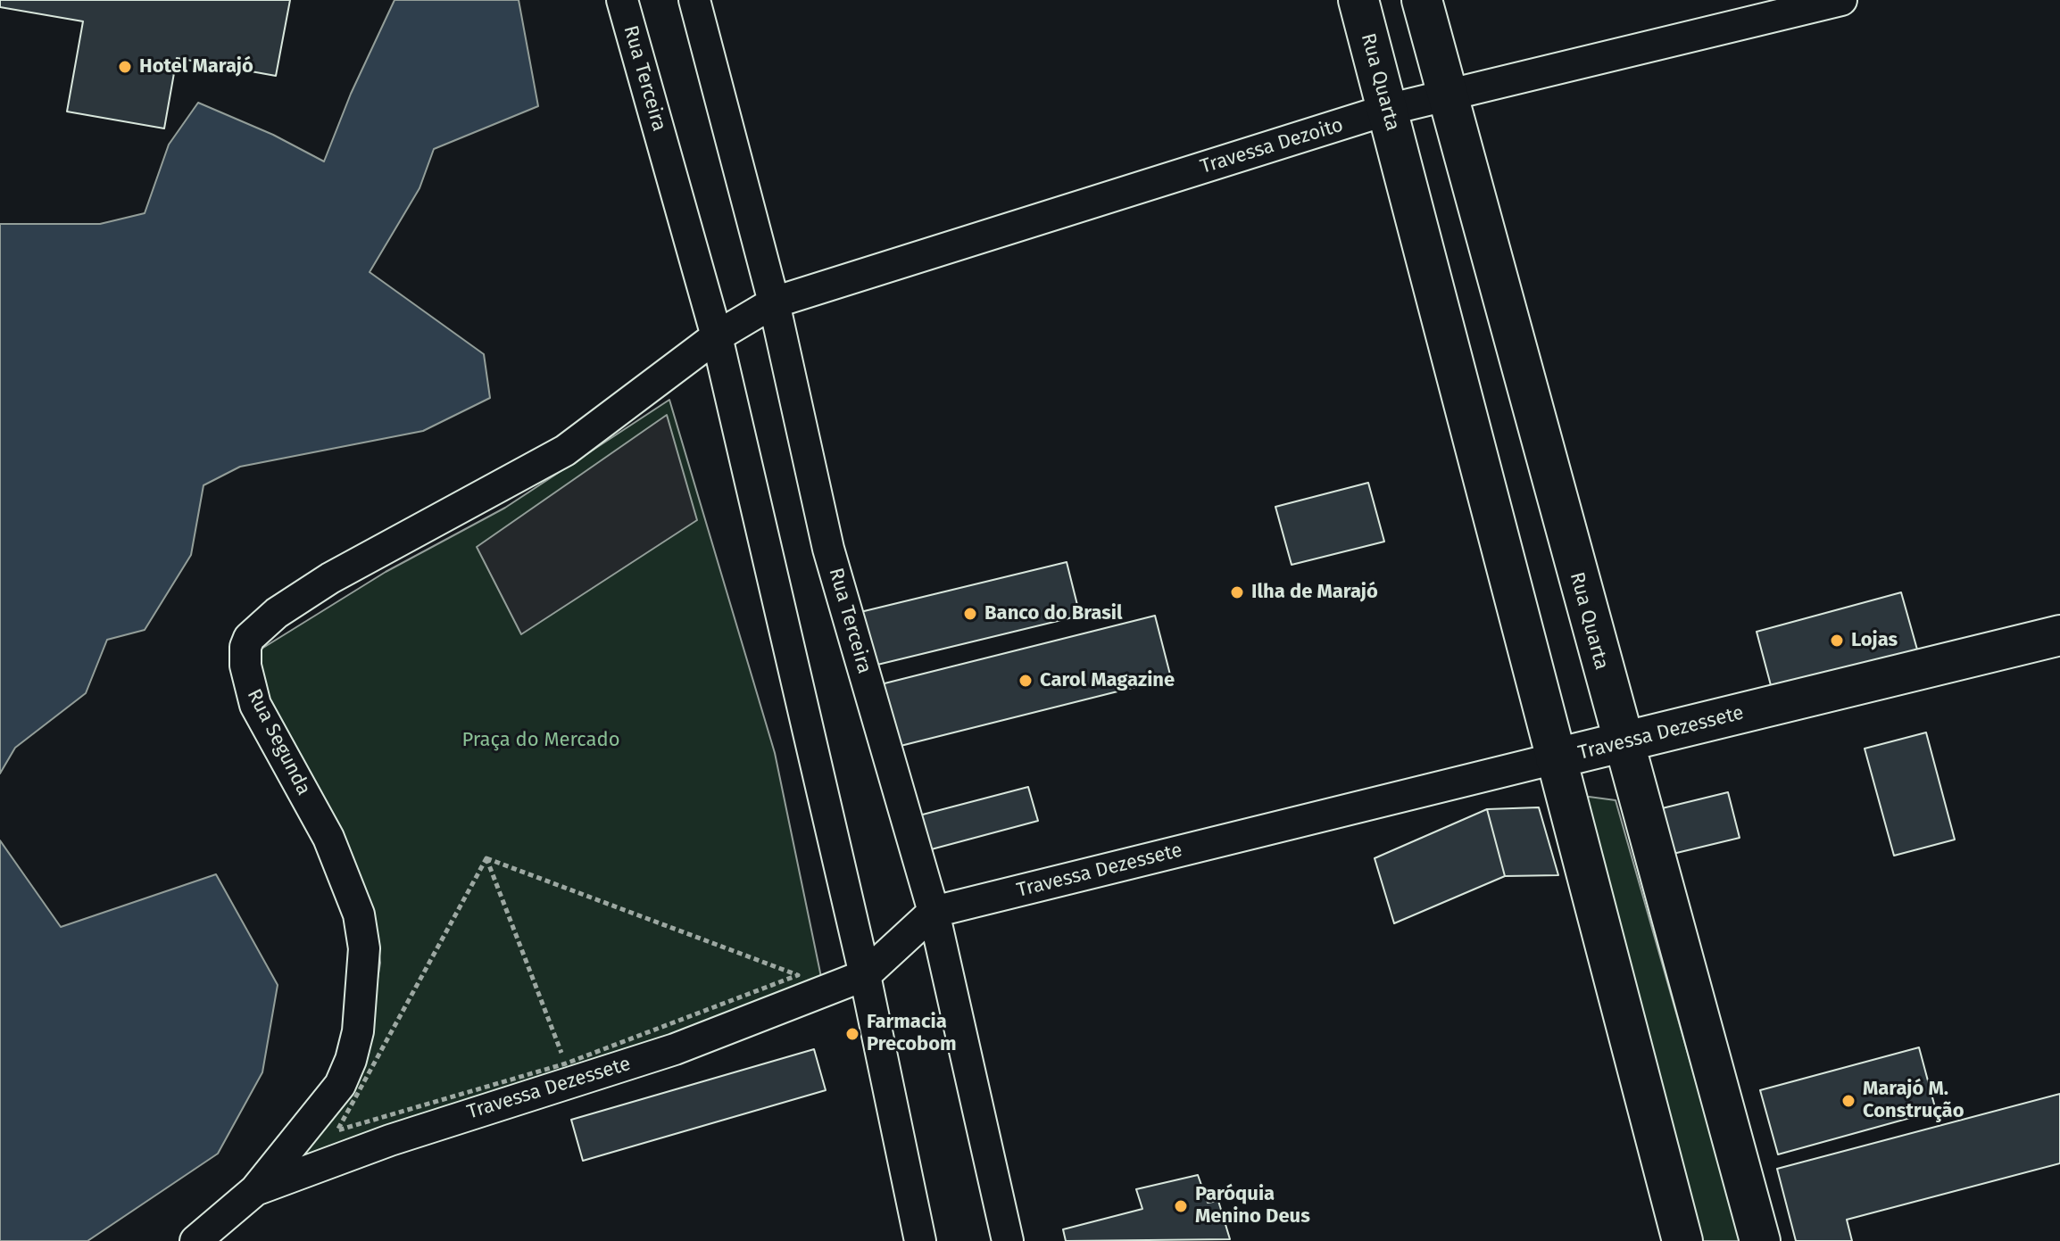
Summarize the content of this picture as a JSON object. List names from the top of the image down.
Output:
{
  "streets": {
    "street": [
      "Rua Terceira",
      "Rua Quarta",
      "Travessa Dezoito",
      "Travessa Dezessete",
      "Rua Segunda"
    ]
  },
  "crossings": [
    ["Rua Terceira", "Travessa Dezoito"],
    ["Rua Terceira", "Travessa Dezessete"],
    ["Rua Terceira", "Rua Segunda"],
    ["Rua Quarta", "Travessa Dezoito"],
    ["Rua Quarta", "Travessa Dezessete"],
    ["Travessa Dezoito", "Rua Segunda"],
    ["Travessa Dezessete", "Rua Segunda"]
  ],
  "parks": ["Praça do Mercado"],
  "places": [
    "Hotel Marajó",
    "Ilha de Marajó",
    "Banco do Brasil",
    "Lojas",
    "Carol Magazine",
    "Farmacia Precobom",
    "Marajó M. Construção",
    "Paróquia Menino Deus"
  ]
}
